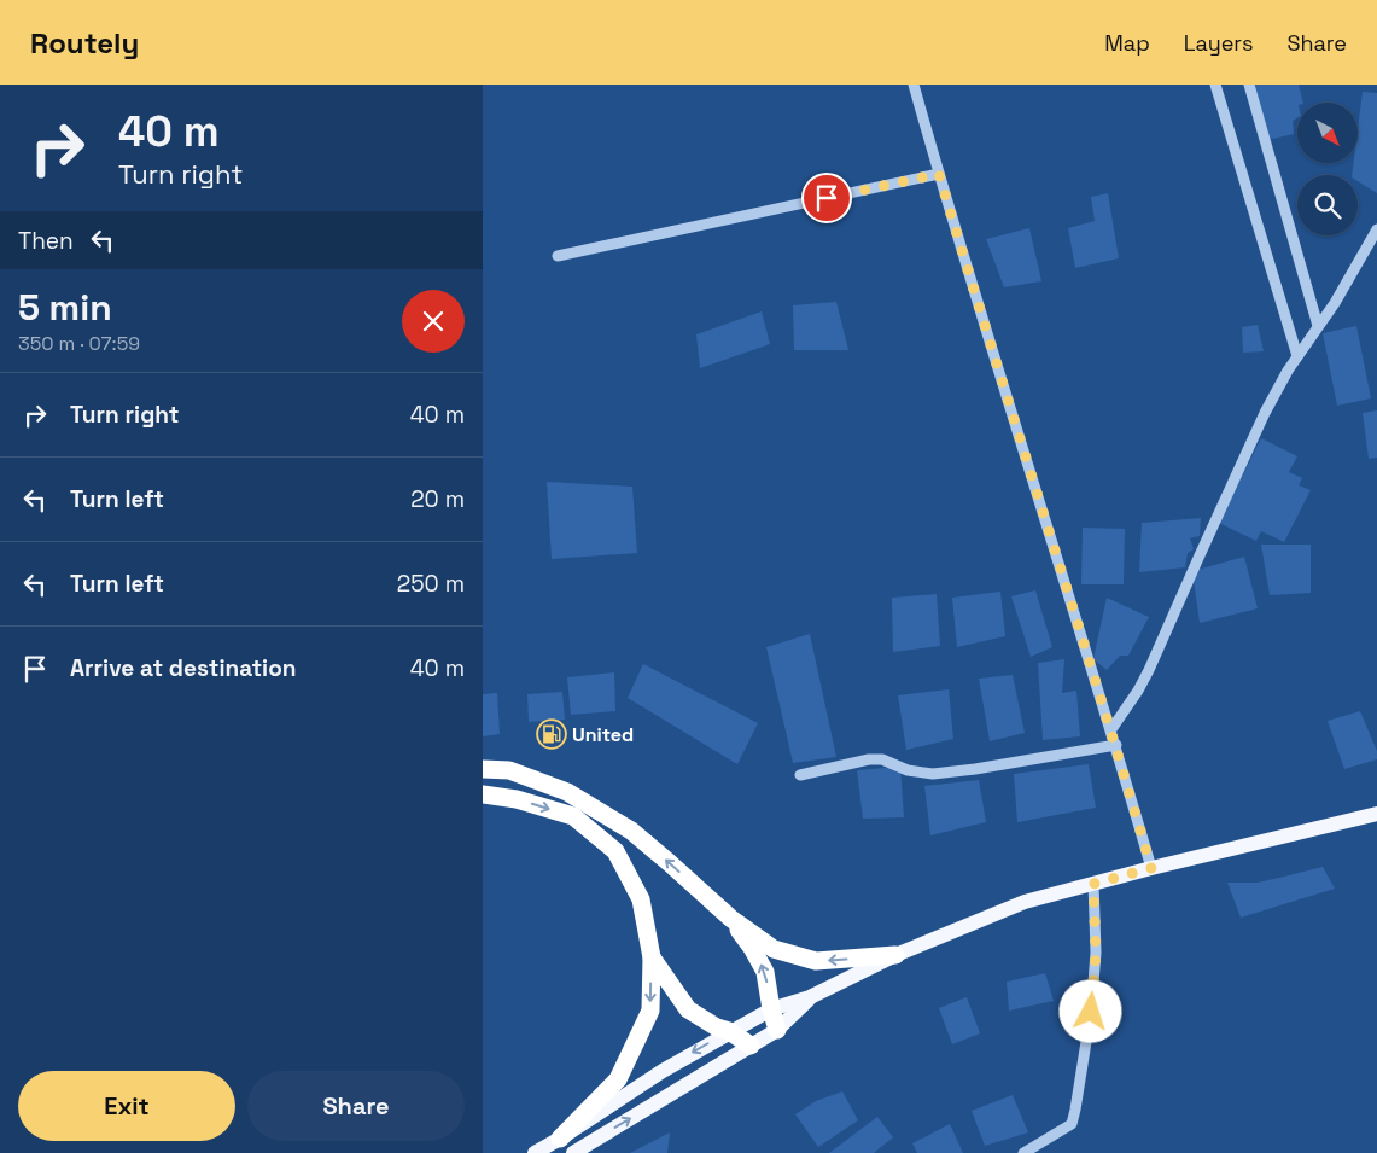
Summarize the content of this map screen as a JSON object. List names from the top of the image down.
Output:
{
  "places": {
    "fuel station": ["United"]
  },
  "north": "bottom right",
  "page": {
    "header": "Routely",
    "nav": ["Map", "Layers", "Share"],
    "turn": ["40 m", "Turn right"],
    "then": "Then",
    "heading": ["5 min", "350 m · 07:59"],
    "list": [
      {
        "name": "Turn right",
        "value": "40 m"
      },
      {
        "name": "Turn left",
        "value": "20 m"
      },
      {
        "name": "Turn left",
        "value": "250 m"
      },
      {
        "name": "Arrive at destination",
        "value": "40 m"
      }
    ],
    "buttons": ["Exit", "Share"]
  }
}
